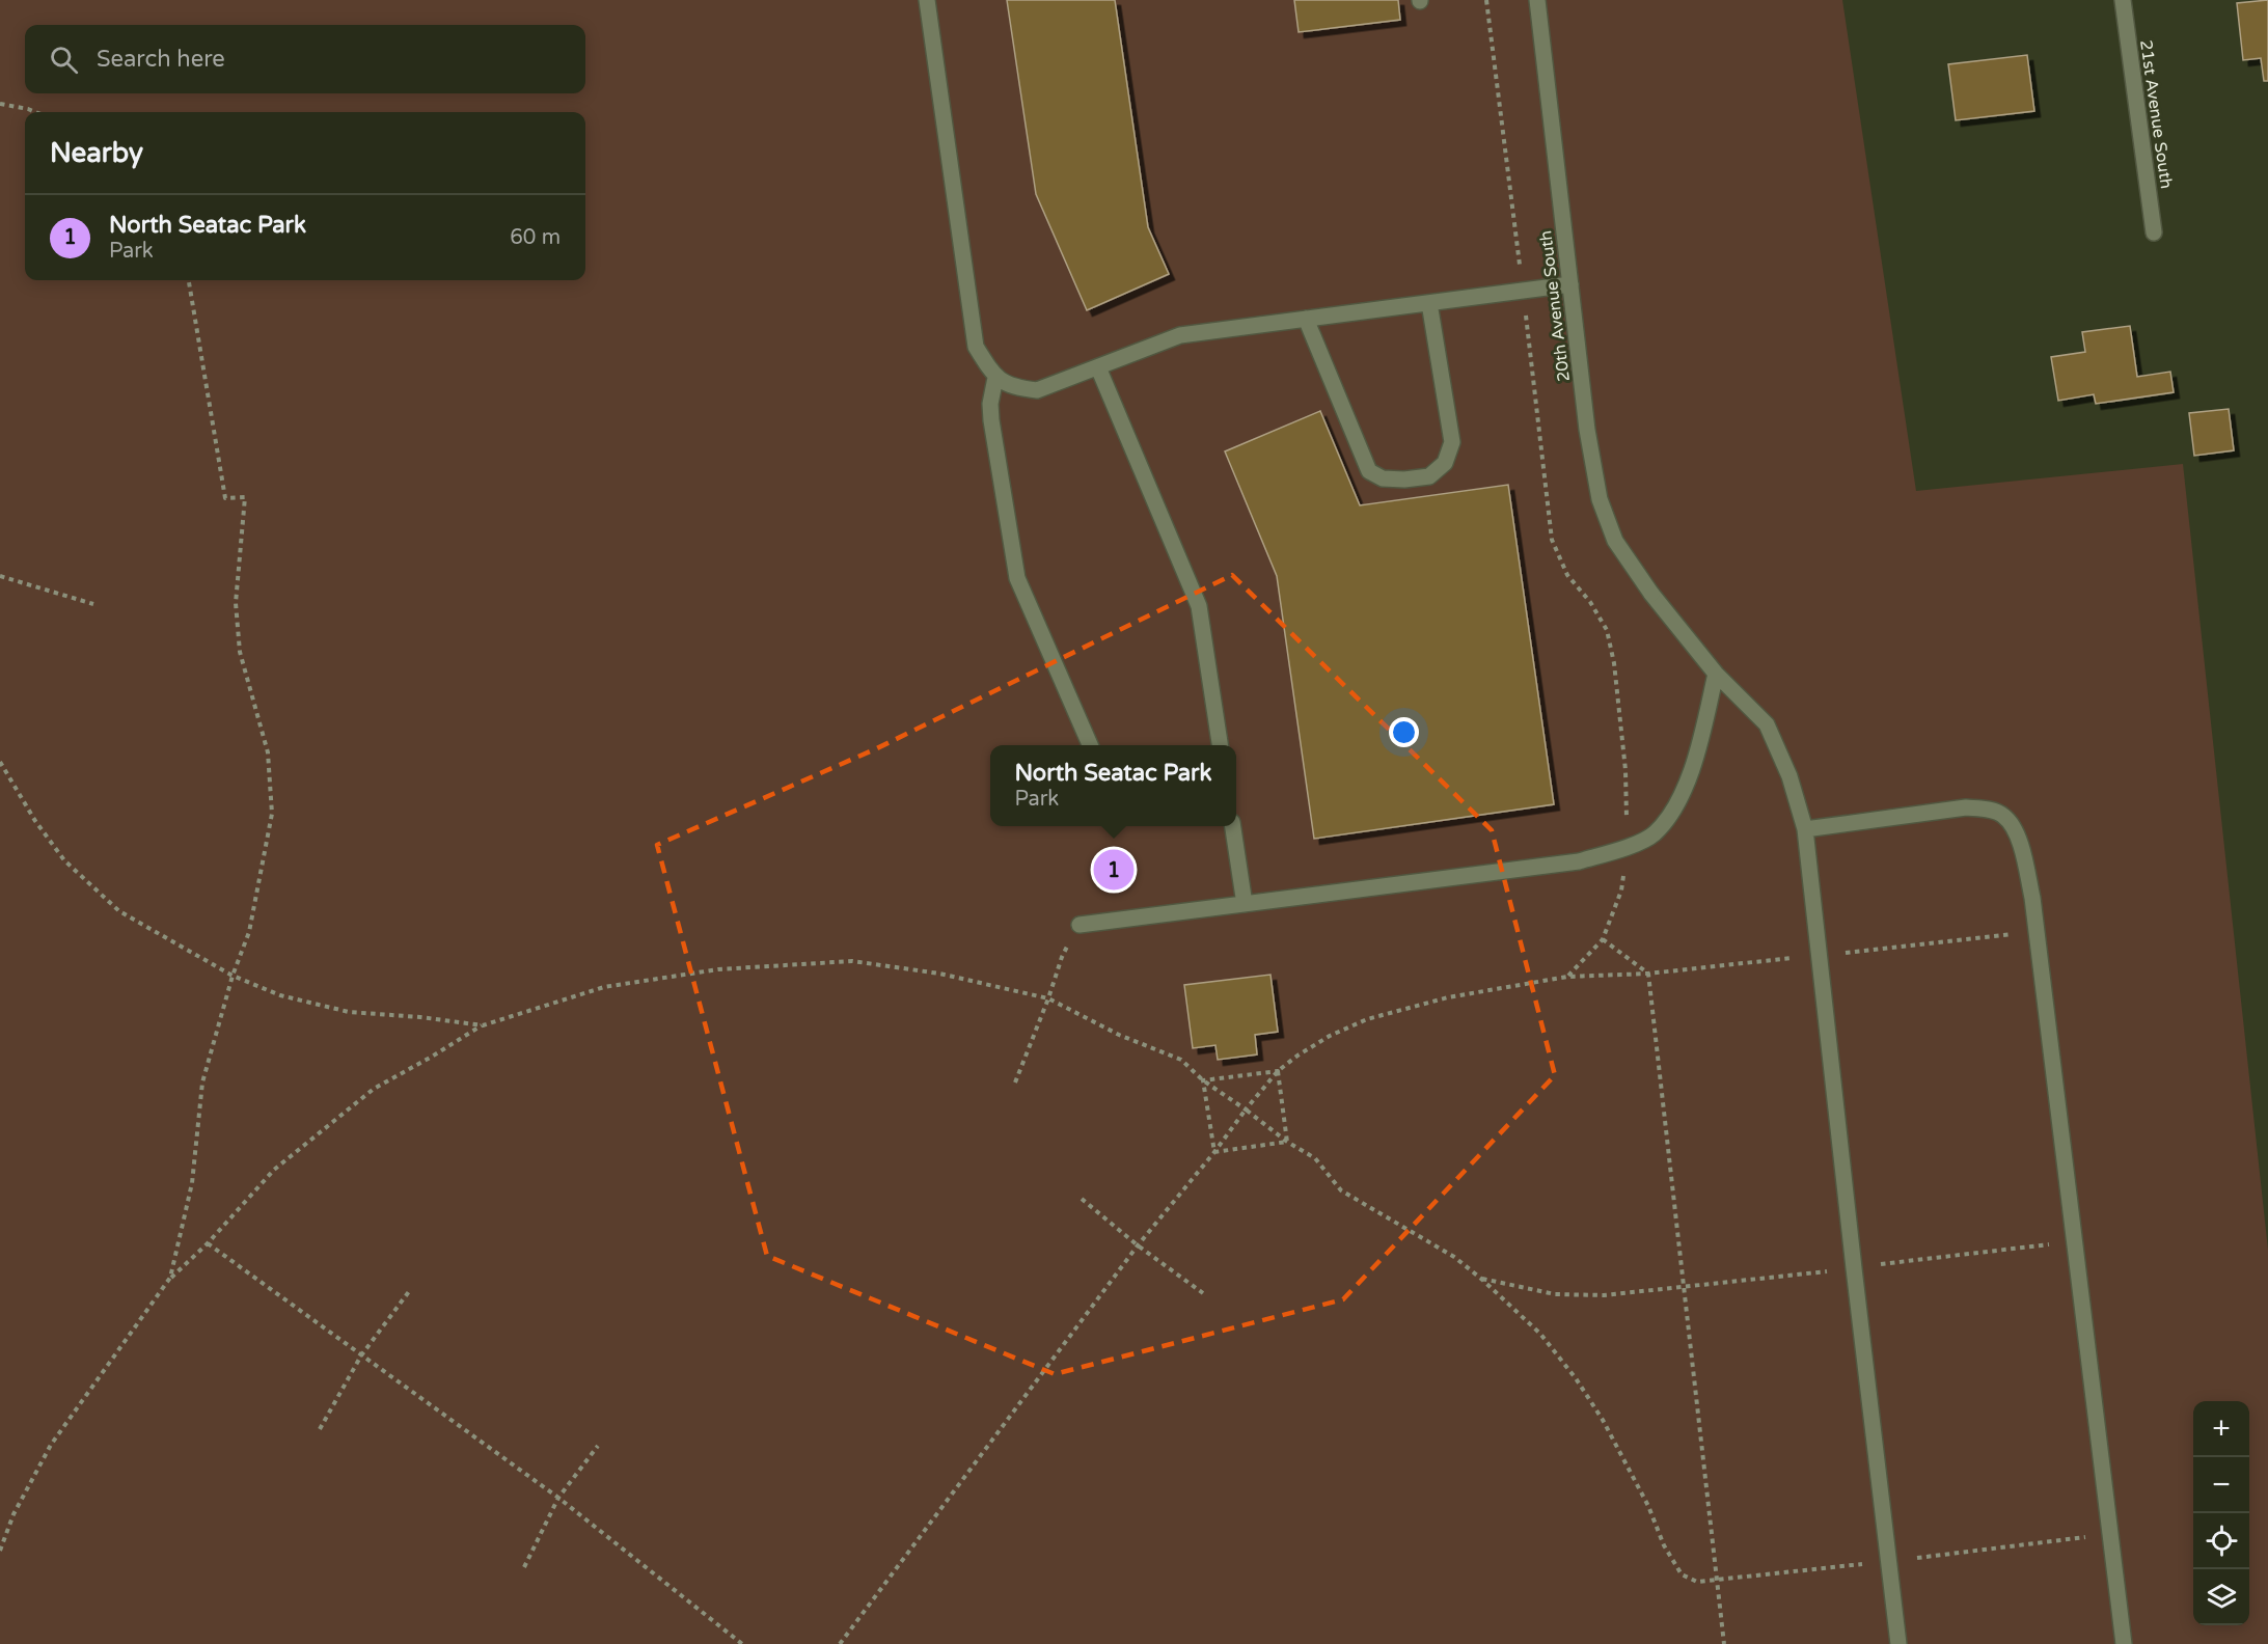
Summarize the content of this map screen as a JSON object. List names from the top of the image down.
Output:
{
  "streets": {
    "street": ["21st Avenue South", "20th Avenue South"]
  },
  "page": {
    "search": "Search here",
    "heading": "Nearby",
    "list": [
      {
        "mark": "1",
        "name": "North Seatac Park",
        "note": "Park",
        "value": "60 m"
      }
    ],
    "popup": ["North Seatac Park", "Park"],
    "pins": "1",
    "map_buttons": ["+", "−"]
  }
}
